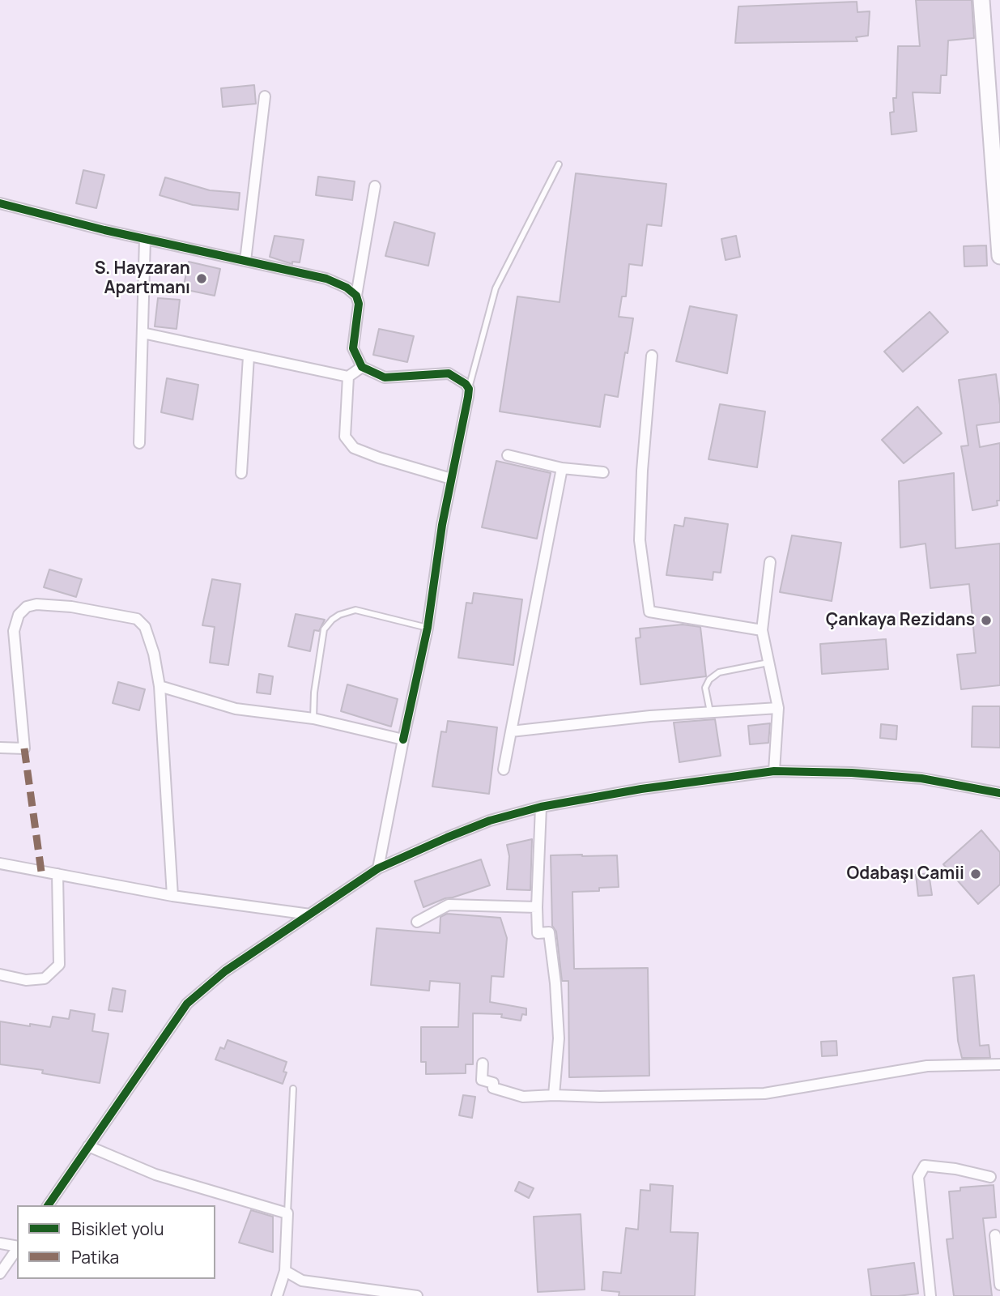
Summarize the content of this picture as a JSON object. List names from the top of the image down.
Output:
{
  "places": ["S. Hayzaran Apartmanı", "Çankaya Rezidans", "Odabaşı Camii"],
  "legend": ["Bisiklet yolu", "Patika"]
}
